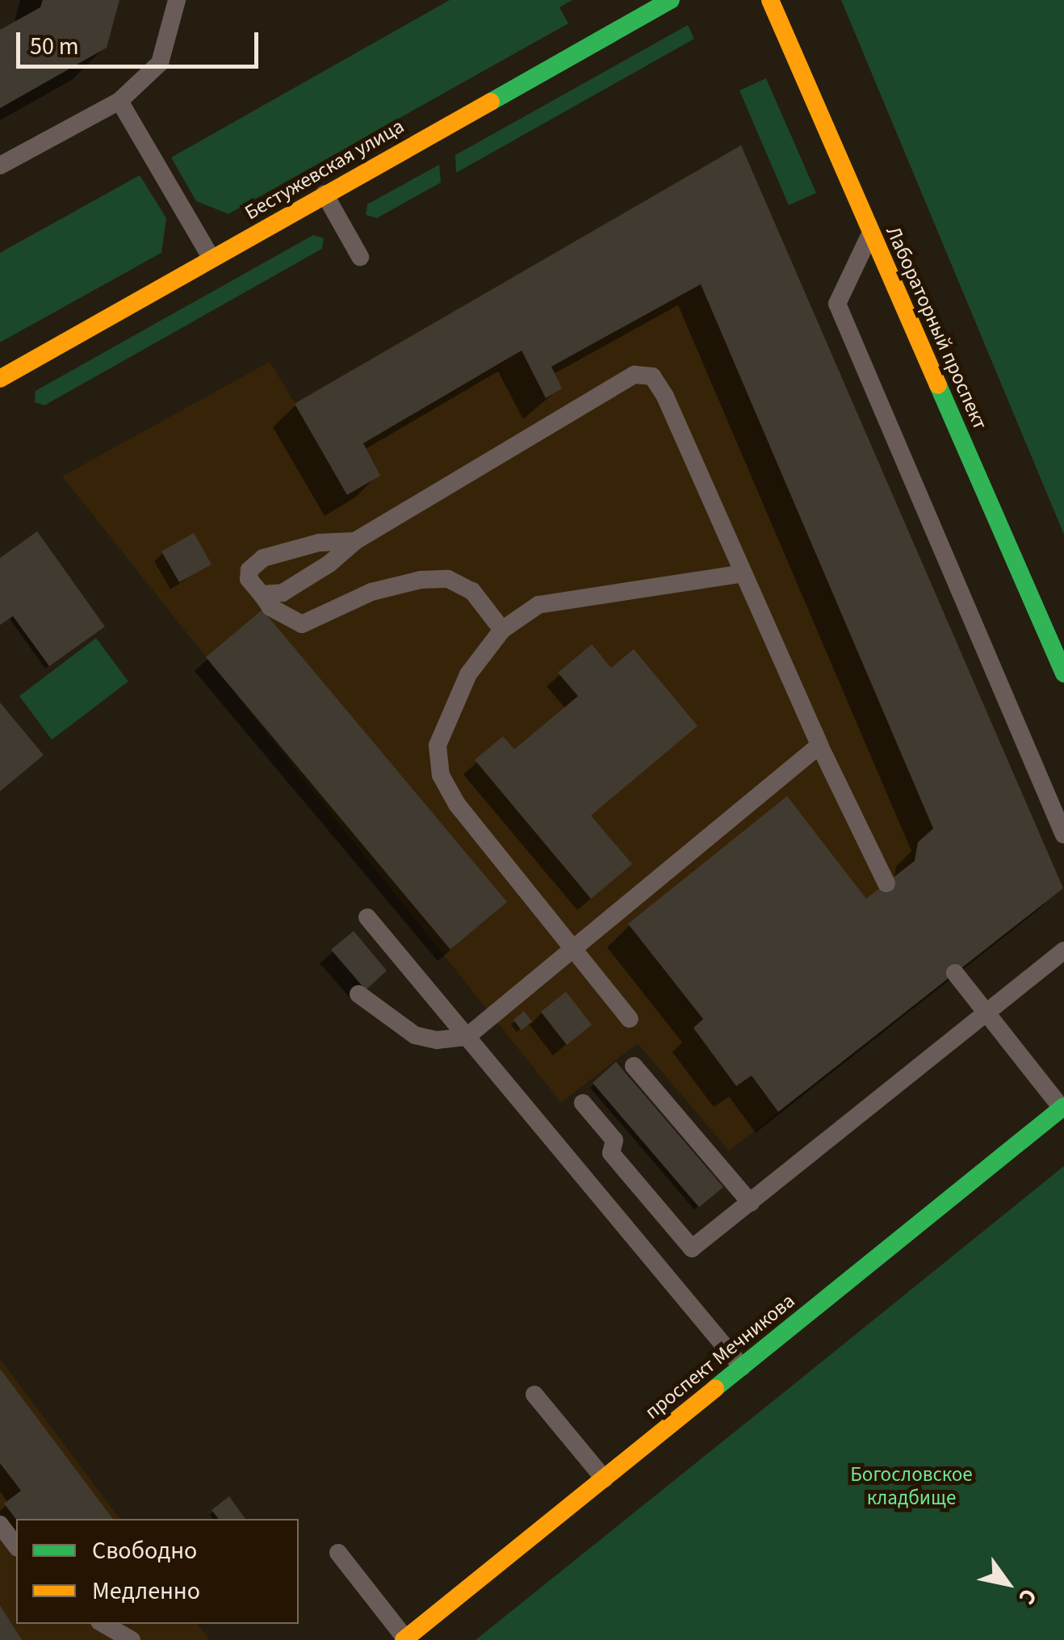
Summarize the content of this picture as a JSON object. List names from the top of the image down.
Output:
{
  "streets": {
    "street": ["Бестужевская улица", "Лабораторный проспект", "проспект Мечникова"]
  },
  "parks": ["Богословское кладбище"],
  "legend": ["Свободно", "Медленно"],
  "scale_bar": "50 m",
  "north": "bottom right"
}
